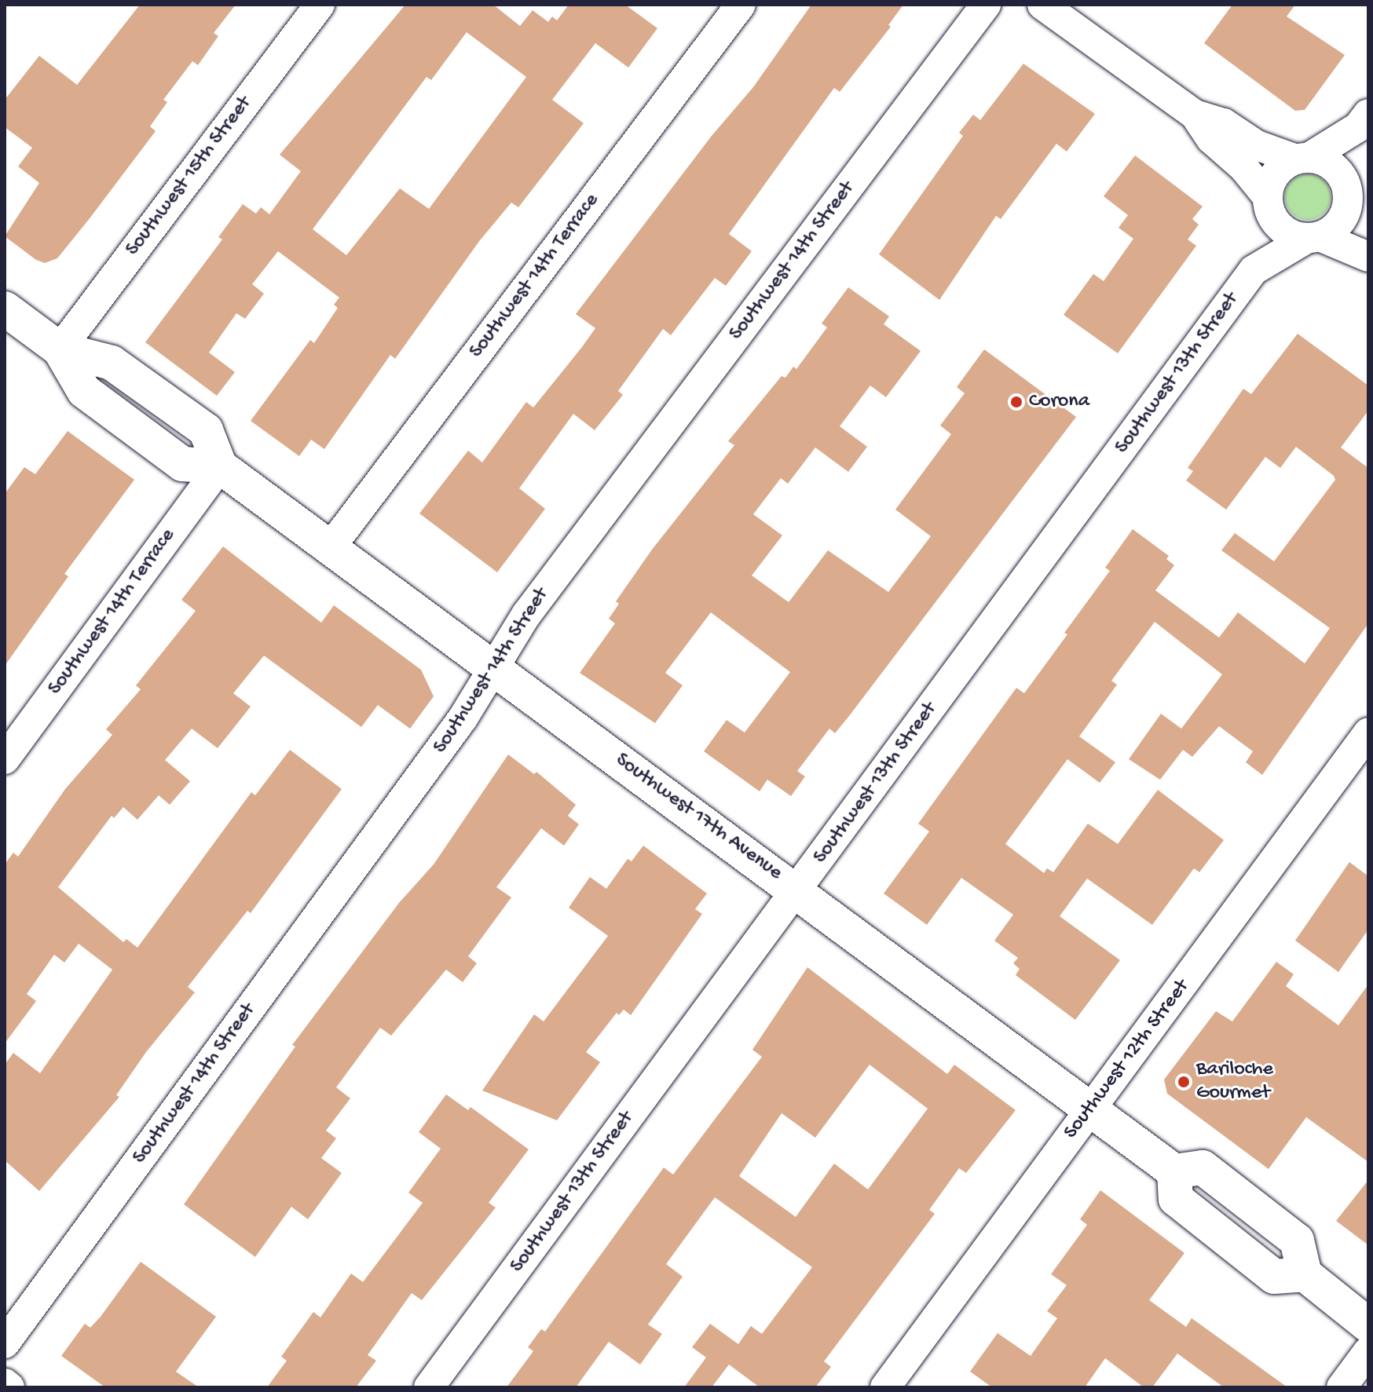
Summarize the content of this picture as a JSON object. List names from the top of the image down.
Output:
{
  "streets": {
    "main road": ["Southwest 17th Avenue"],
    "street": [
      "Southwest 15th Street",
      "Southwest 14th Street",
      "Southwest 14th Terrace",
      "Southwest 13th Street",
      "Southwest 12th Street"
    ]
  },
  "crossings": [
    ["Southwest 14th Street", "Southwest 17th Avenue"],
    ["Southwest 14th Terrace", "Southwest 17th Avenue"],
    ["Southwest 13th Street", "Southwest 17th Avenue"],
    ["Southwest 17th Avenue", "Southwest 12th Street"]
  ],
  "places": ["Corona", "Bariloche Gourmet"]
}
